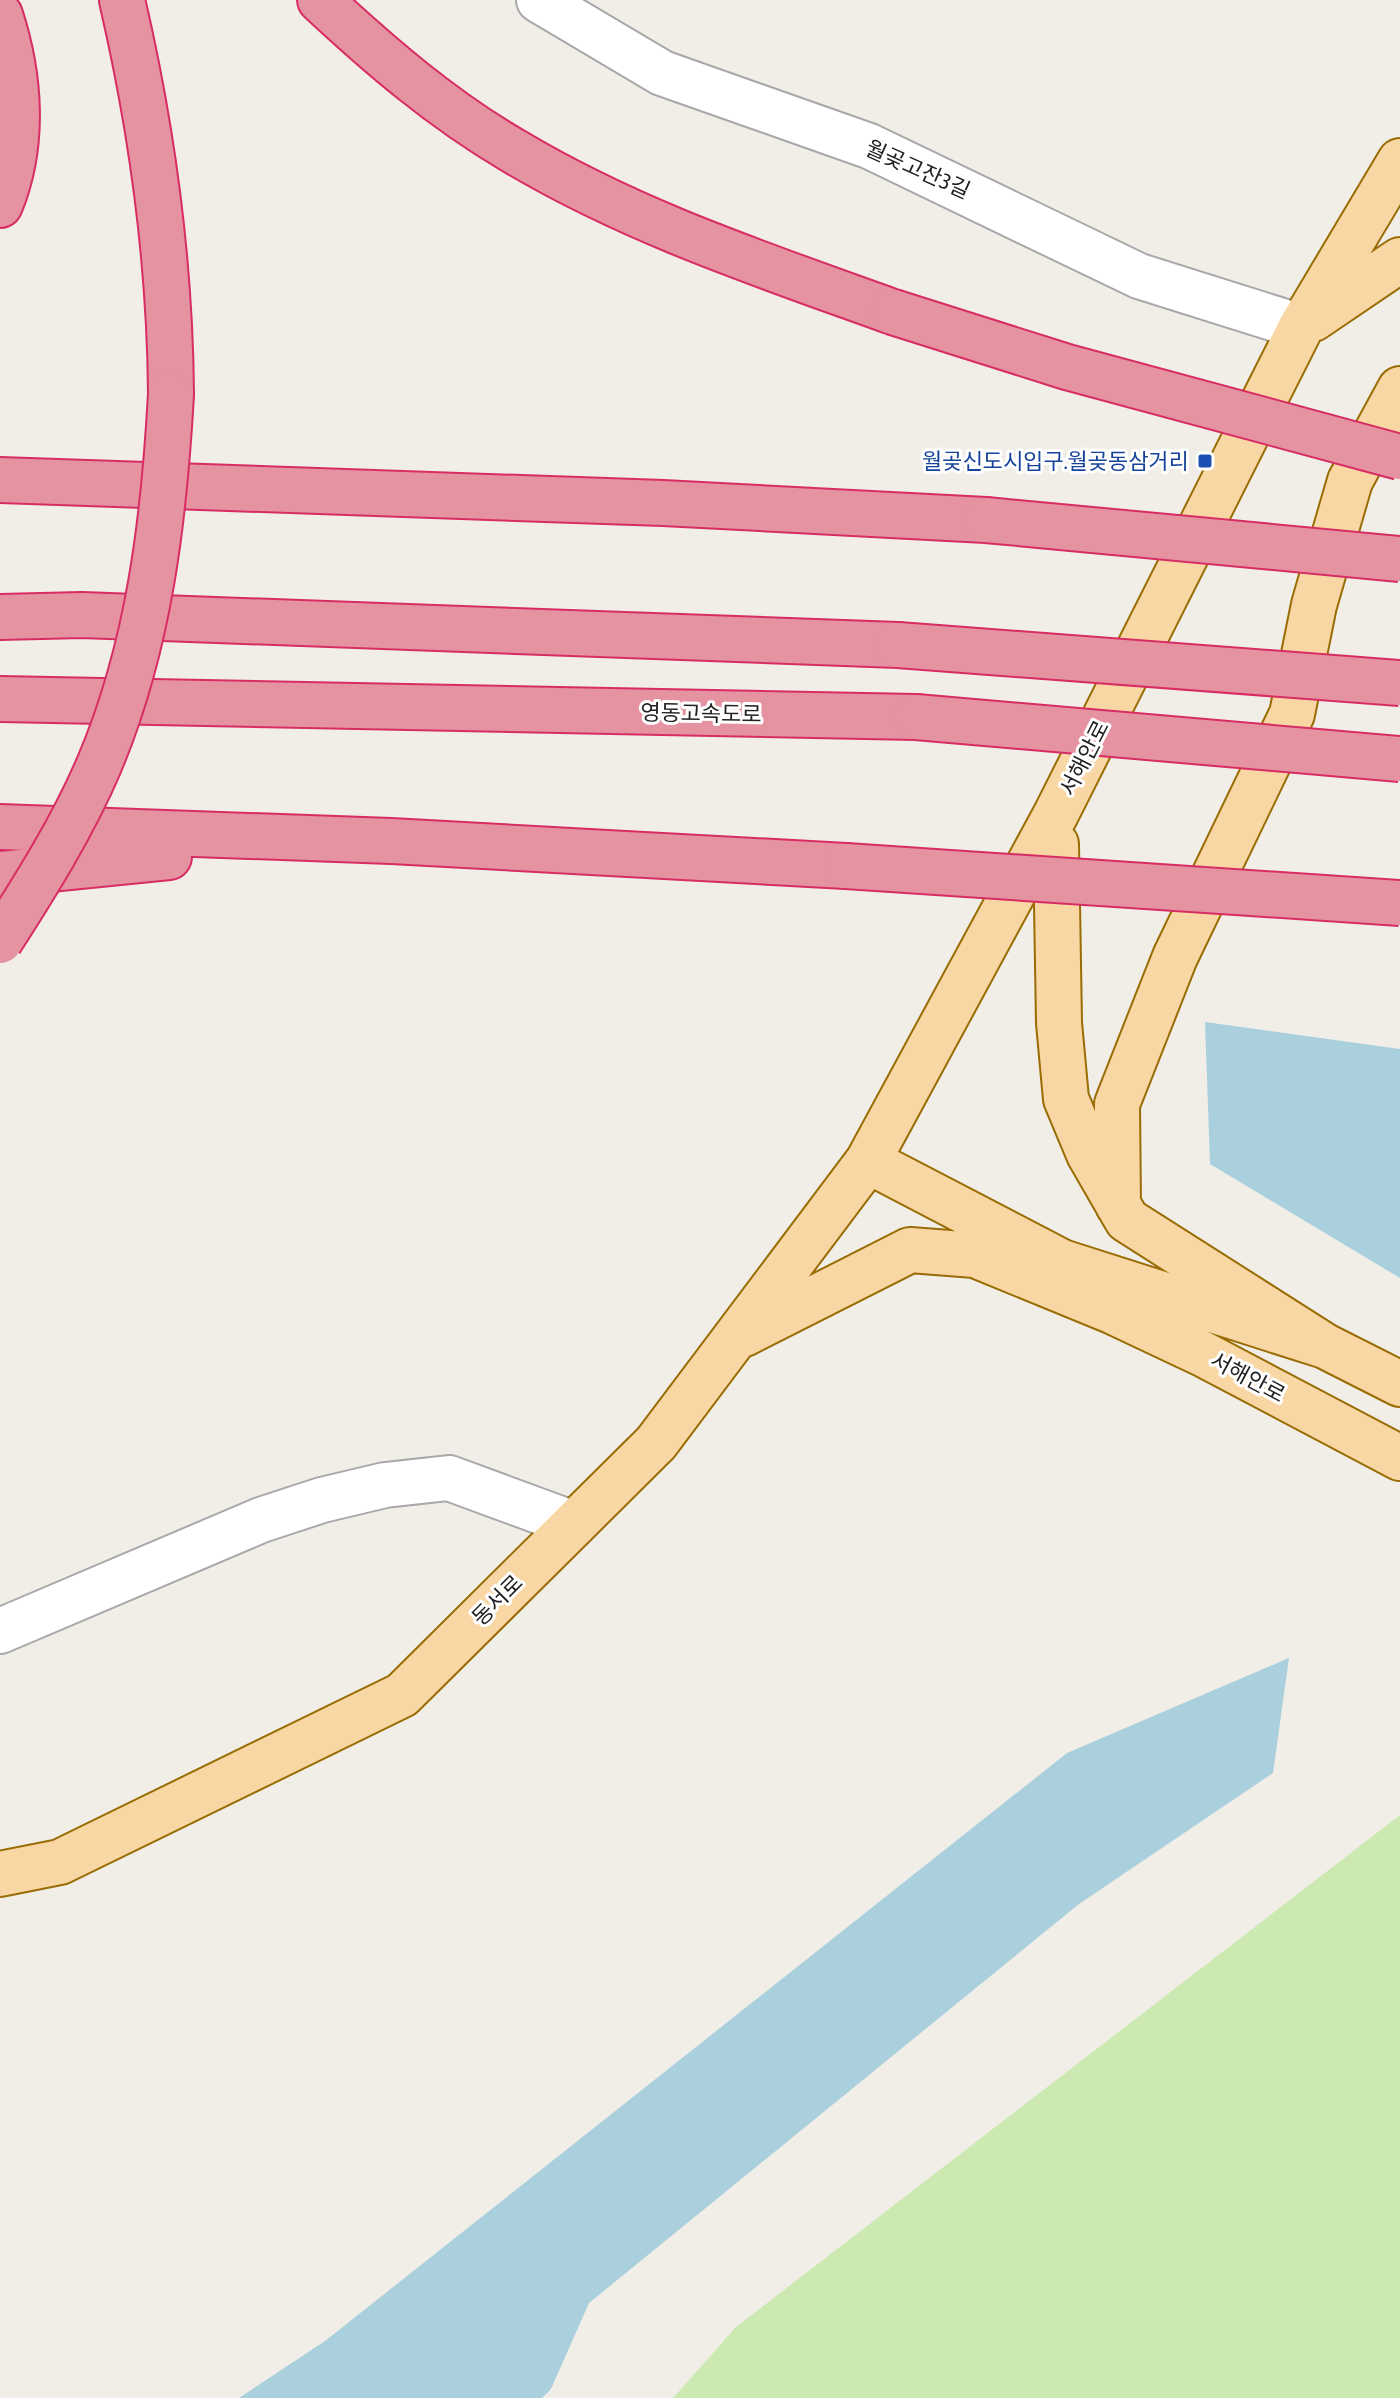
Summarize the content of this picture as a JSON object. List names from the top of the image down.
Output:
{
  "streets": {
    "highway": ["영동고속도로"],
    "main road": ["서해안로", "동서로"],
    "street": ["월곶고잔3길"]
  },
  "crossings": [
    ["월곶고잔3길", "서해안로"],
    ["서해안로", "동서로"]
  ],
  "places": {
    "transit": ["월곶신도시입구.월곶동삼거리"]
  }
}
